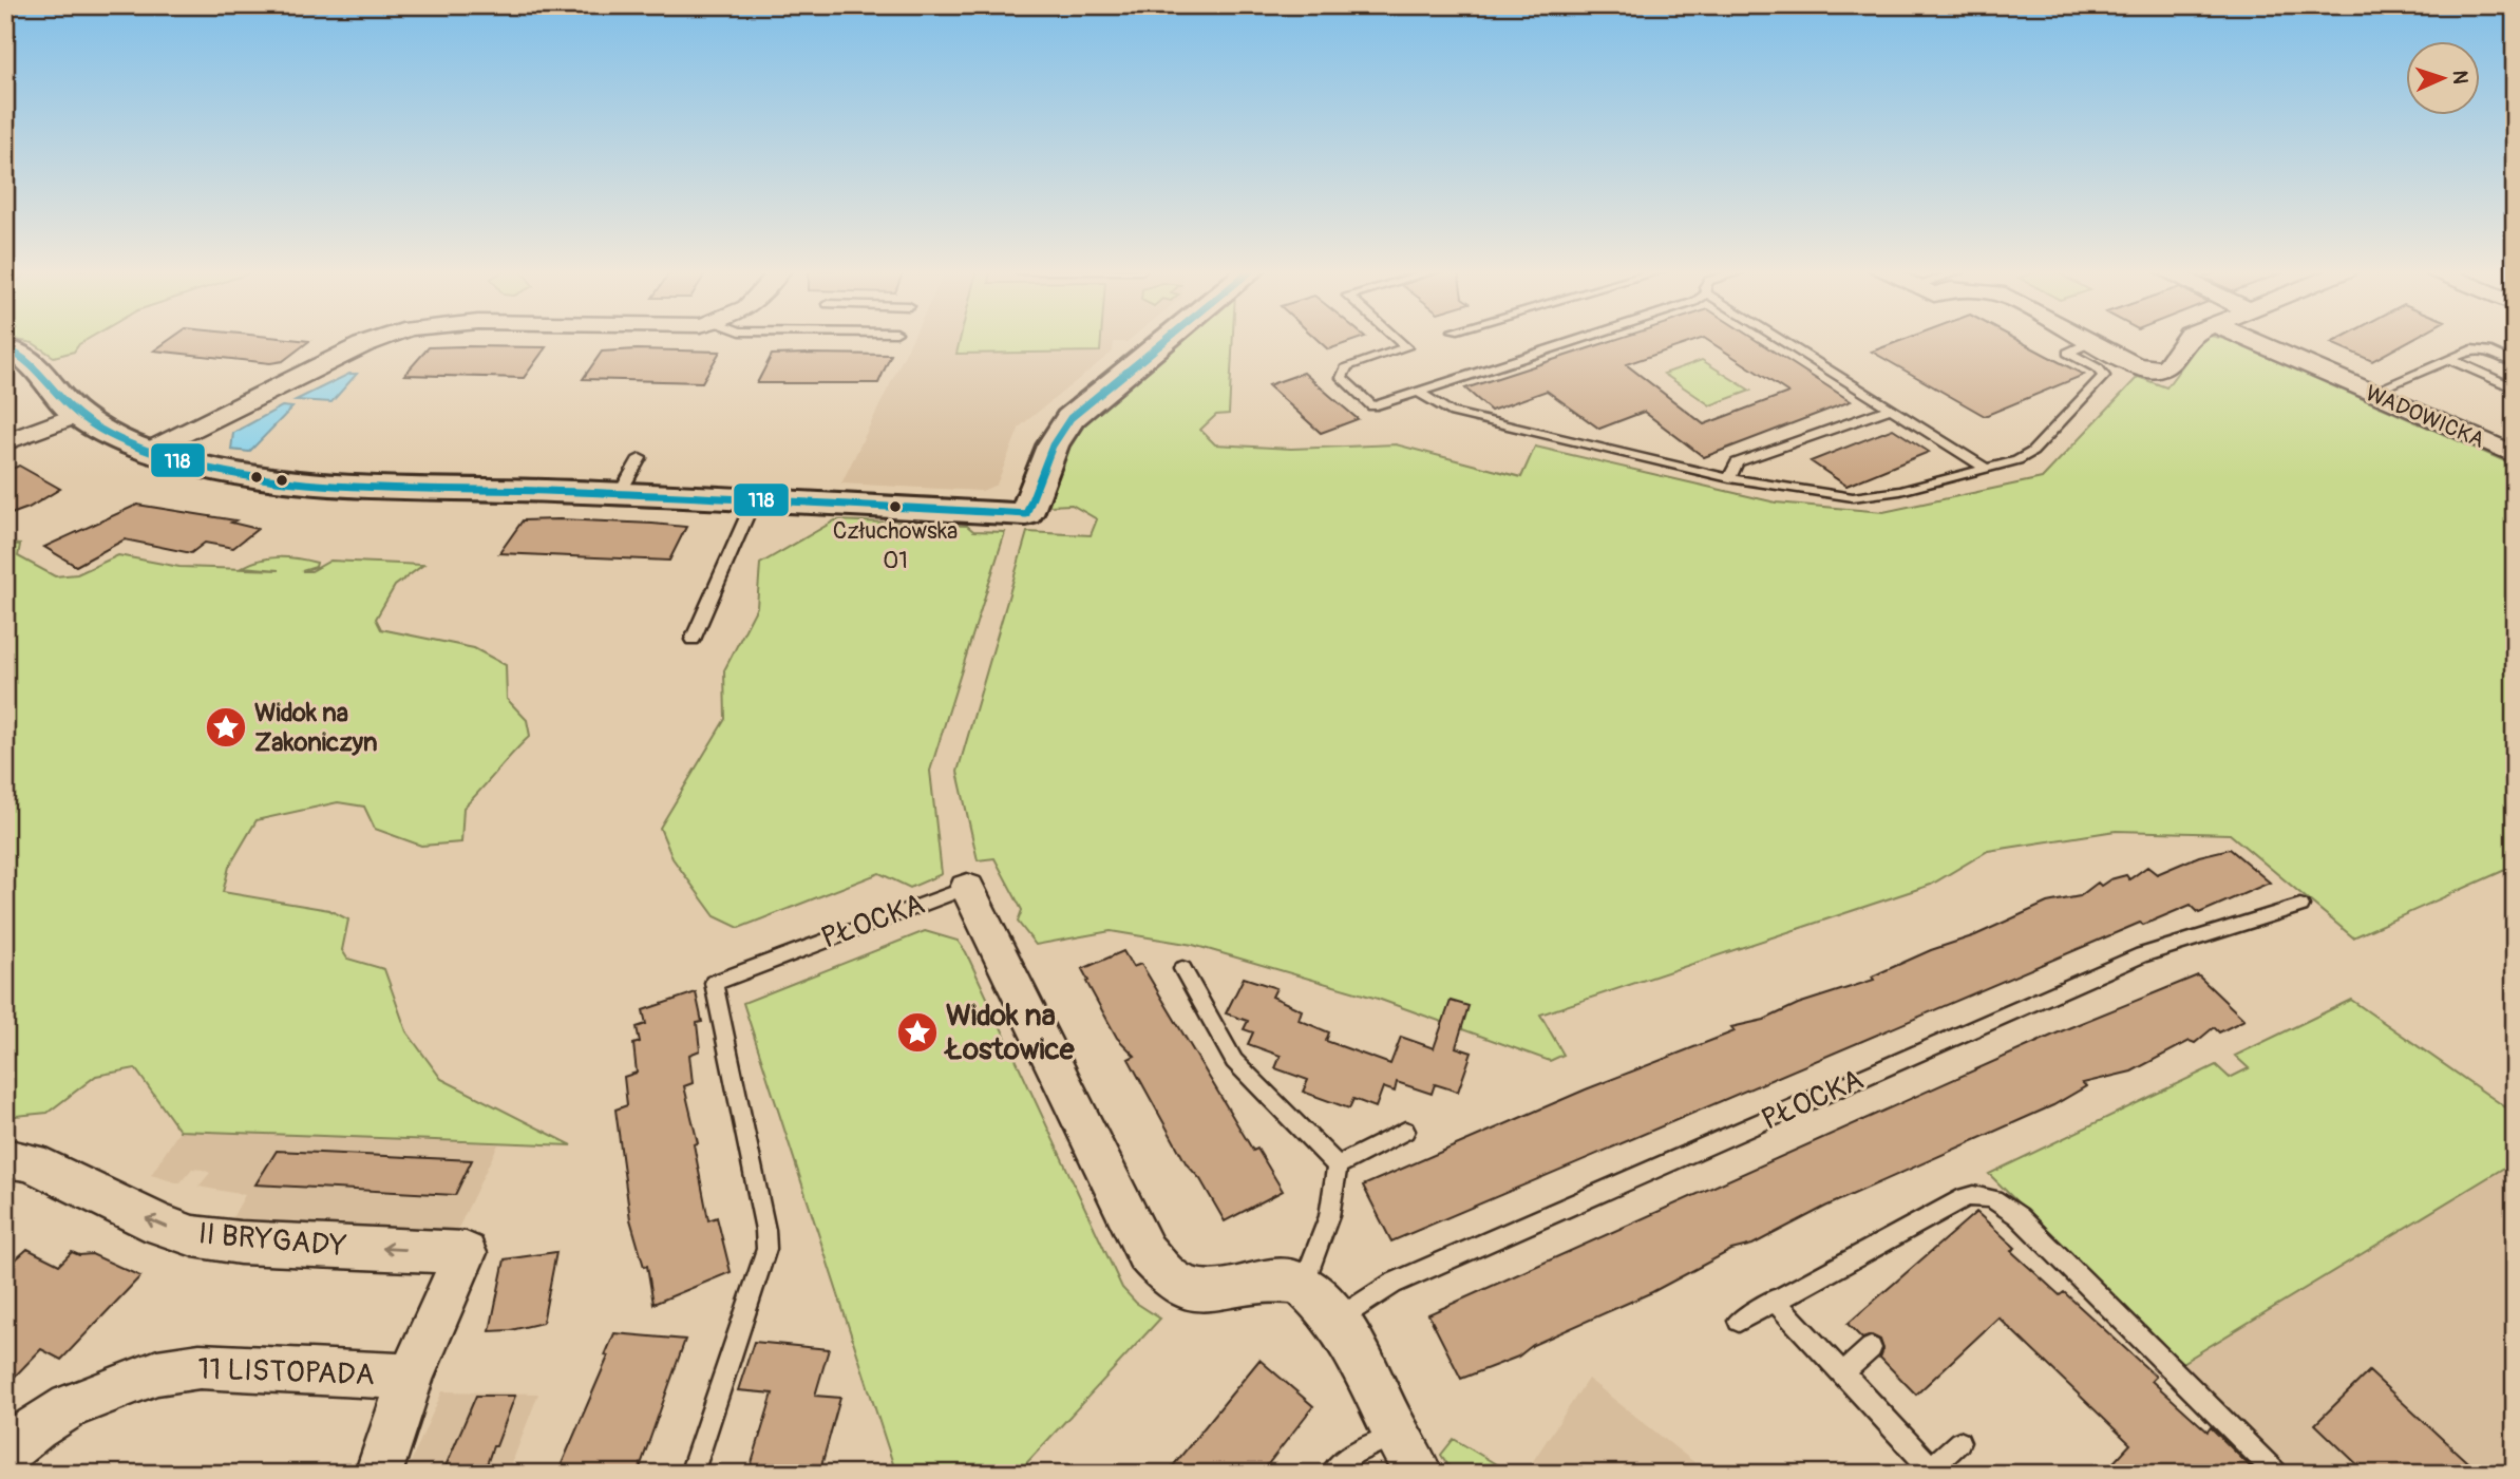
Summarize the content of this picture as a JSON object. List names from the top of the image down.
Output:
{
  "streets": {
    "street": [
      "WADOWICKA",
      "PŁOCKA",
      "II BRYGADY",
      "11 LISTOPADA"
    ]
  },
  "crossings": [
    ["II BRYGADY", "11 LISTOPADA"]
  ],
  "one_way": ["II BRYGADY"],
  "places": {
    "other": ["Człuchowska 01"],
    "place": ["Widok na Zakoniczyn", "Widok na Łostowice"]
  },
  "lines": ["transit line 118"],
  "north": "right"
}
